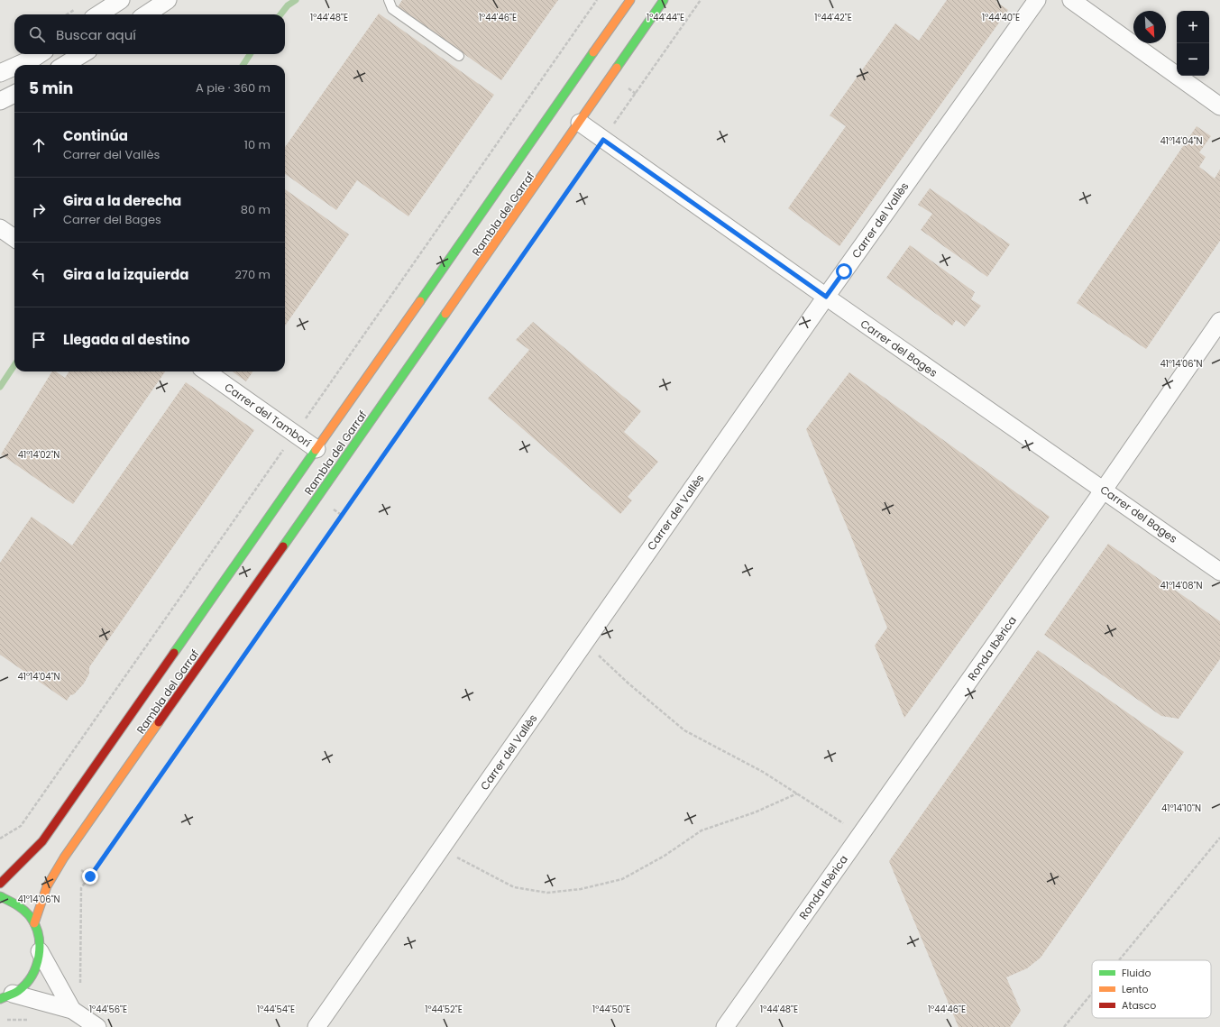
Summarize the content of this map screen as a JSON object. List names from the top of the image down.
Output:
{
  "streets": {
    "street": [
      "Rambla del Garraf",
      "Carrer del Vallès",
      "Carrer del Bages",
      "Carrer del Tamborí",
      "Ronda Ibèrica"
    ]
  },
  "crossings": [
    ["Rambla del Garraf", "Carrer del Bages"],
    ["Rambla del Garraf", "Carrer del Tamborí"],
    ["Carrer del Vallès", "Carrer del Bages"],
    ["Carrer del Bages", "Ronda Ibèrica"]
  ],
  "legend": ["Fluido", "Lento", "Atasco"],
  "north": "bottom right",
  "page": {
    "map_buttons": ["+", "−"],
    "search": "Buscar aquí",
    "heading": ["5 min", "A pie · 360 m"],
    "list": [
      ["Continúa", "Carrer del Vallès", "10 m"],
      ["Gira a la derecha", "Carrer del Bages", "80 m"],
      ["Gira a la izquierda", "270 m"],
      "Llegada al destino"
    ]
  },
  "coordinates": [
    "1°44'48\"E",
    "1°44'46\"E",
    "1°44'44\"E",
    "1°44'42\"E",
    "1°44'40\"E",
    "41°14'04\"N",
    "41°14'06\"N",
    "41°14'02\"N",
    "41°14'08\"N",
    "41°14'10\"N",
    "1°44'56\"E",
    "1°44'54\"E",
    "1°44'52\"E",
    "1°44'50\"E"
  ]
}
